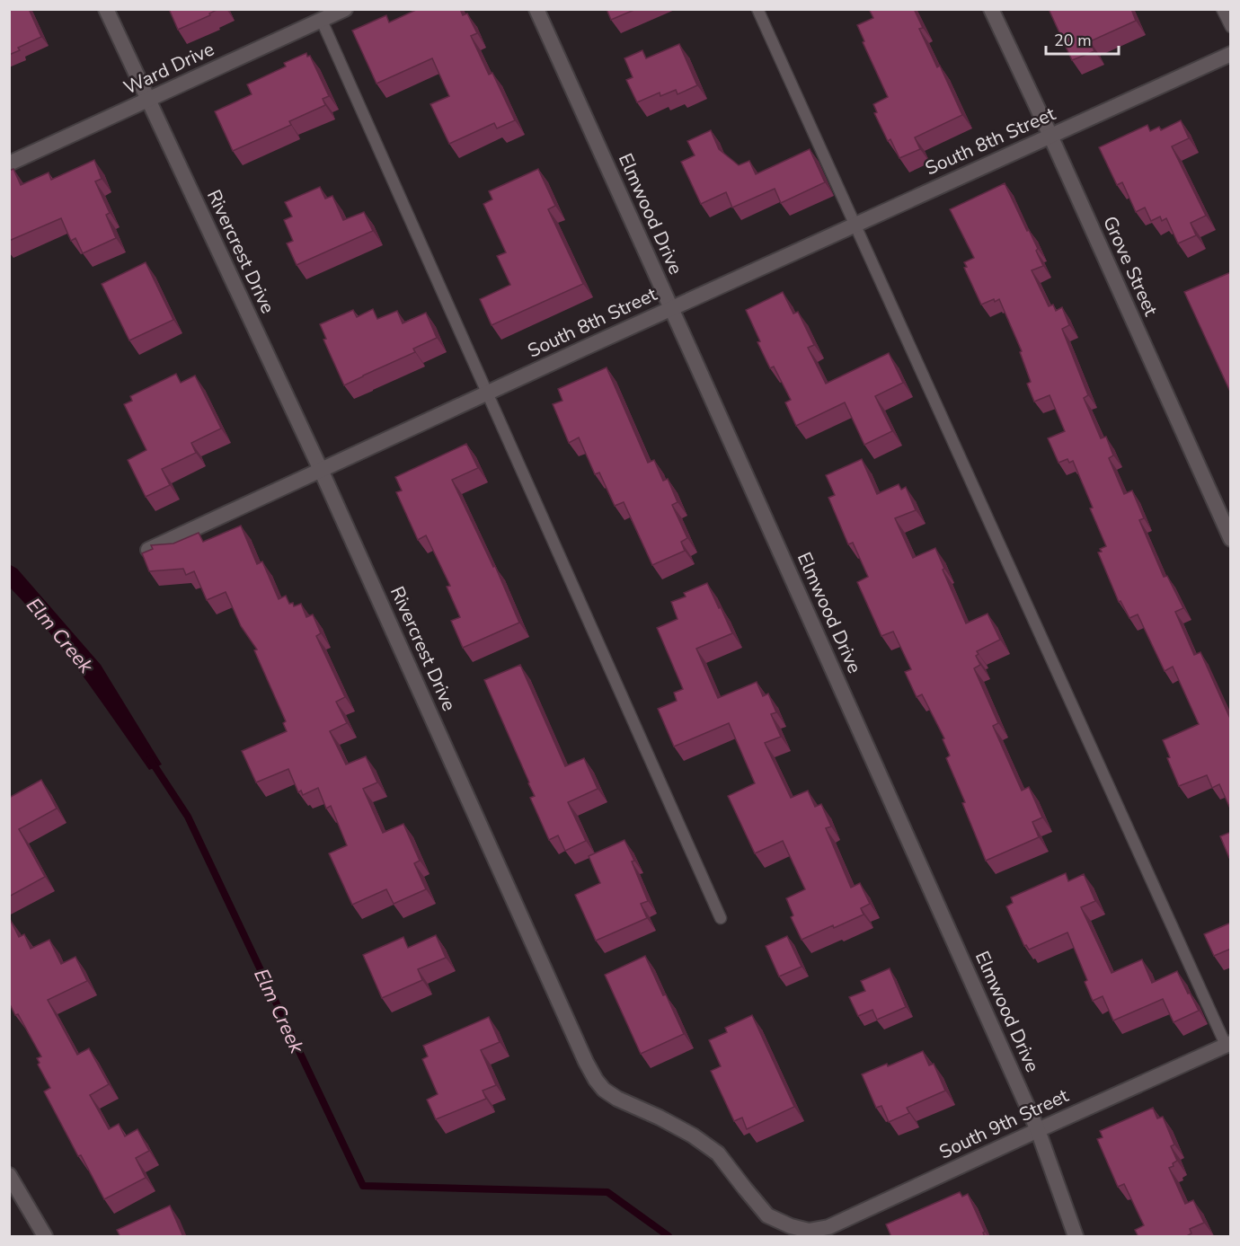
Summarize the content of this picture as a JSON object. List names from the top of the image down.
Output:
{
  "streets": {
    "street": [
      "Ward Drive",
      "South 8th Street",
      "Elmwood Drive",
      "Rivercrest Drive",
      "Grove Street",
      "South 9th Street"
    ]
  },
  "crossings": [
    ["Ward Drive", "Rivercrest Drive"],
    ["South 8th Street", "Elmwood Drive"],
    ["South 8th Street", "Rivercrest Drive"],
    ["South 8th Street", "Grove Street"],
    ["Elmwood Drive", "South 9th Street"],
    ["Rivercrest Drive", "South 9th Street"]
  ],
  "water": ["Elm Creek"],
  "scale_bar": "20 m"
}
